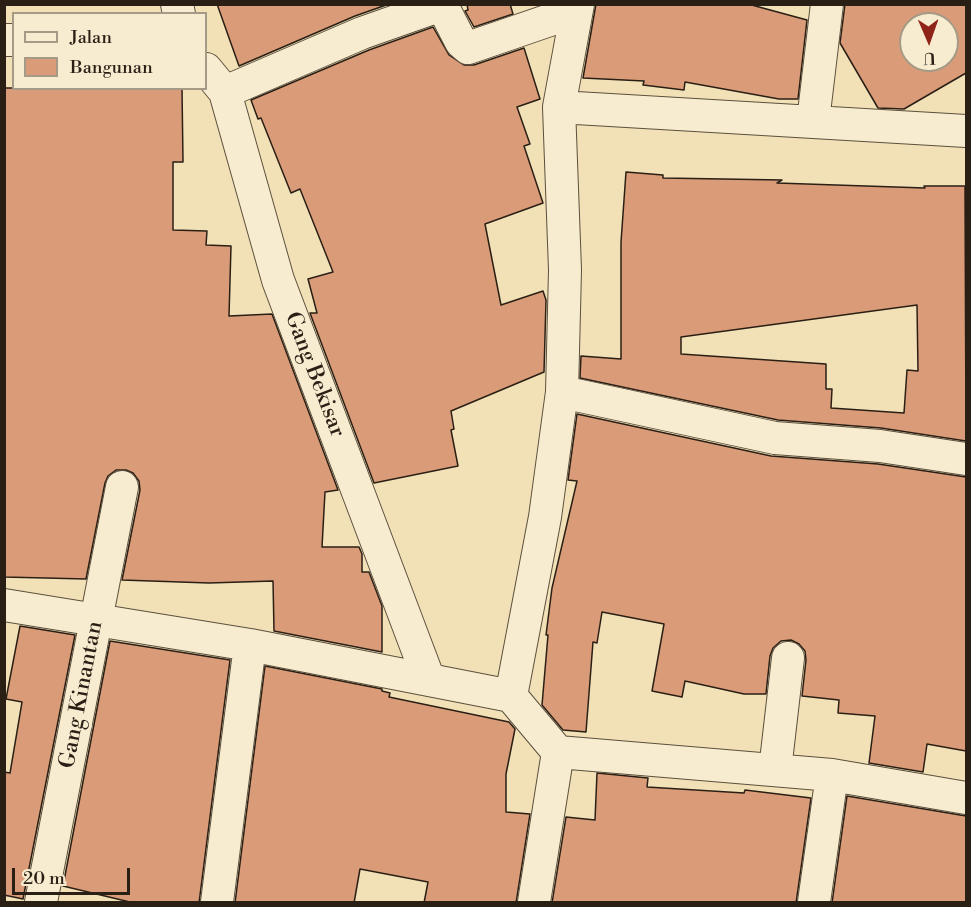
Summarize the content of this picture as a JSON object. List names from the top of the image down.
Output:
{
  "streets": {
    "street": ["Gang Bekisar", "Gang Kinantan"]
  },
  "legend": ["Jalan", "Bangunan"],
  "scale_bar": "20 m",
  "north": "bottom"
}
